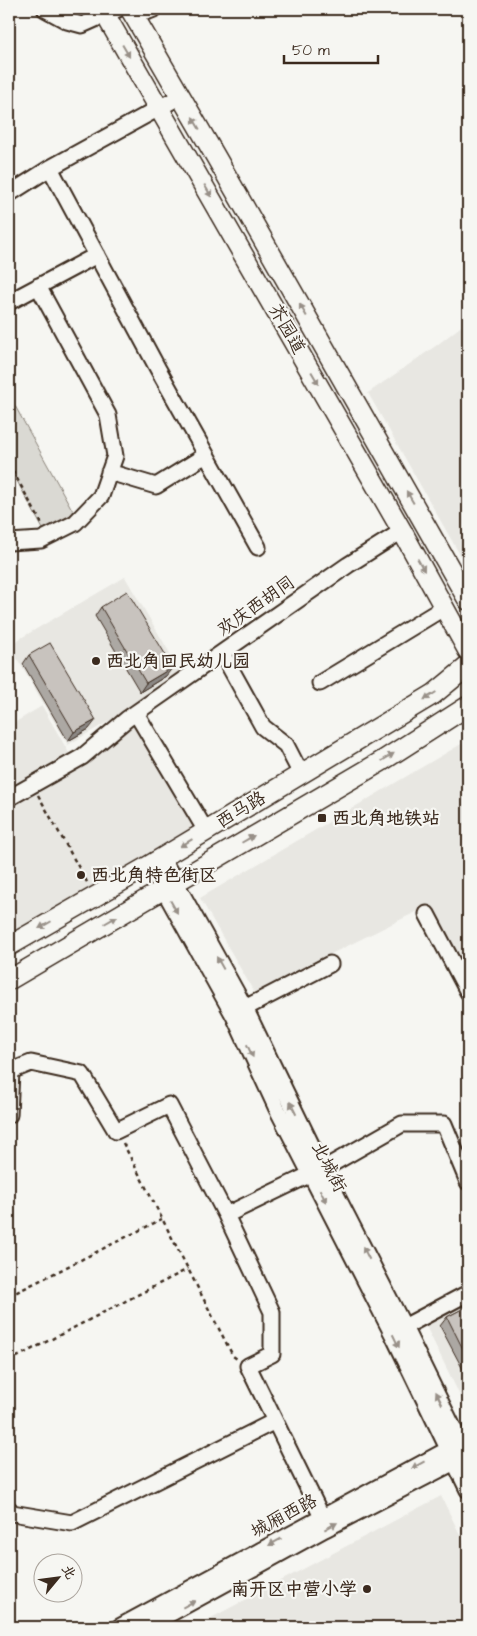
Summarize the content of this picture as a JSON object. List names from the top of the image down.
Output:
{
  "streets": {
    "main road": ["芥园道", "西马路"],
    "street": ["欢庆西胡同", "北城街", "城厢西路"]
  },
  "crossings": [
    ["芥园道", "欢庆西胡同"],
    ["西马路", "北城街"],
    ["北城街", "城厢西路"]
  ],
  "places": {
    "other": ["西北角回民幼儿园", "西北角特色街区", "南开区中营小学"],
    "transit": ["西北角地铁站"]
  },
  "scale_bar": "50 m",
  "north": "top right"
}
